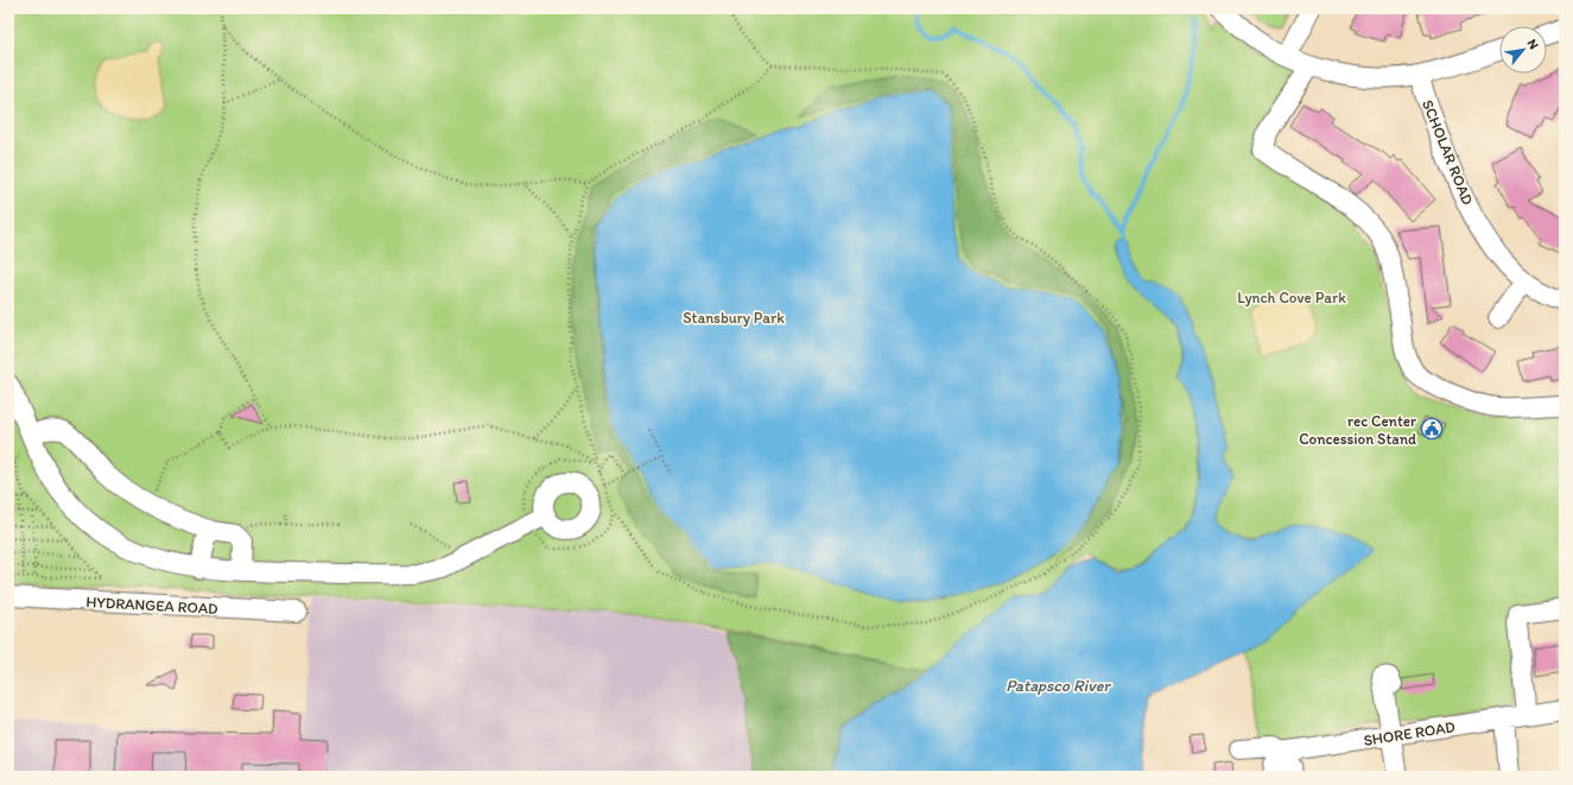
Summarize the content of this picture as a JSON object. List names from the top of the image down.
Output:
{
  "streets": {
    "street": ["SCHOLAR ROAD", "HYDRANGEA ROAD", "SHORE ROAD"]
  },
  "water": ["Patapsco River"],
  "parks": ["Lynch Cove Park", "Stansbury Park"],
  "places": {
    "public building": ["rec Center Concession Stand"]
  },
  "north": "top right"
}
